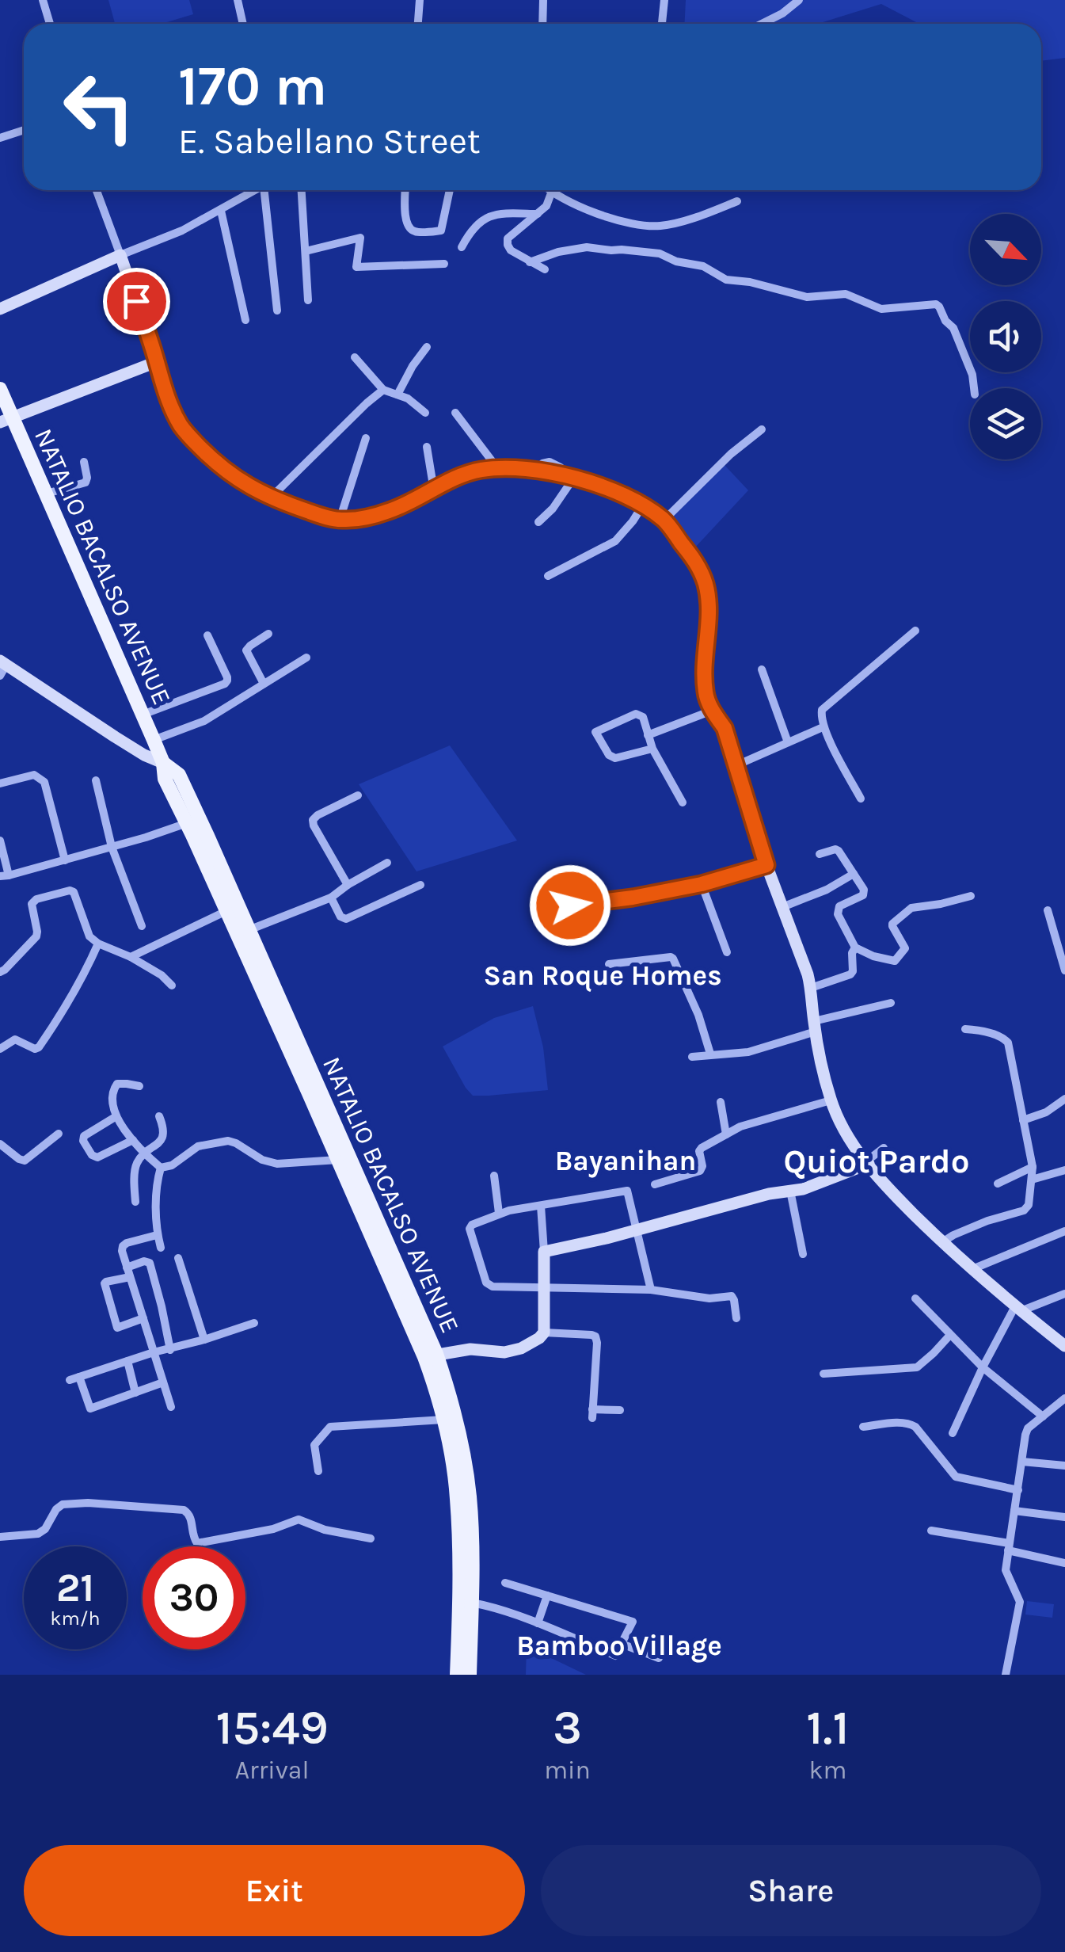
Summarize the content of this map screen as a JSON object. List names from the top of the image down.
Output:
{
  "streets": {
    "main road": ["NATALIO BACALSO AVENUE"]
  },
  "districts": [
    "San Roque Homes",
    "Bayanihan",
    "Quiot Pardo",
    "Bamboo Village"
  ],
  "north": "bottom right",
  "page": {
    "turn": ["170 m", "E. Sabellano Street"],
    "speed": "21 km/h",
    "limit": "30",
    "eta": [
      "15:49",
      "Arrival",
      "3",
      "min",
      "1.1",
      "km"
    ],
    "buttons": ["Exit", "Share"]
  }
}
